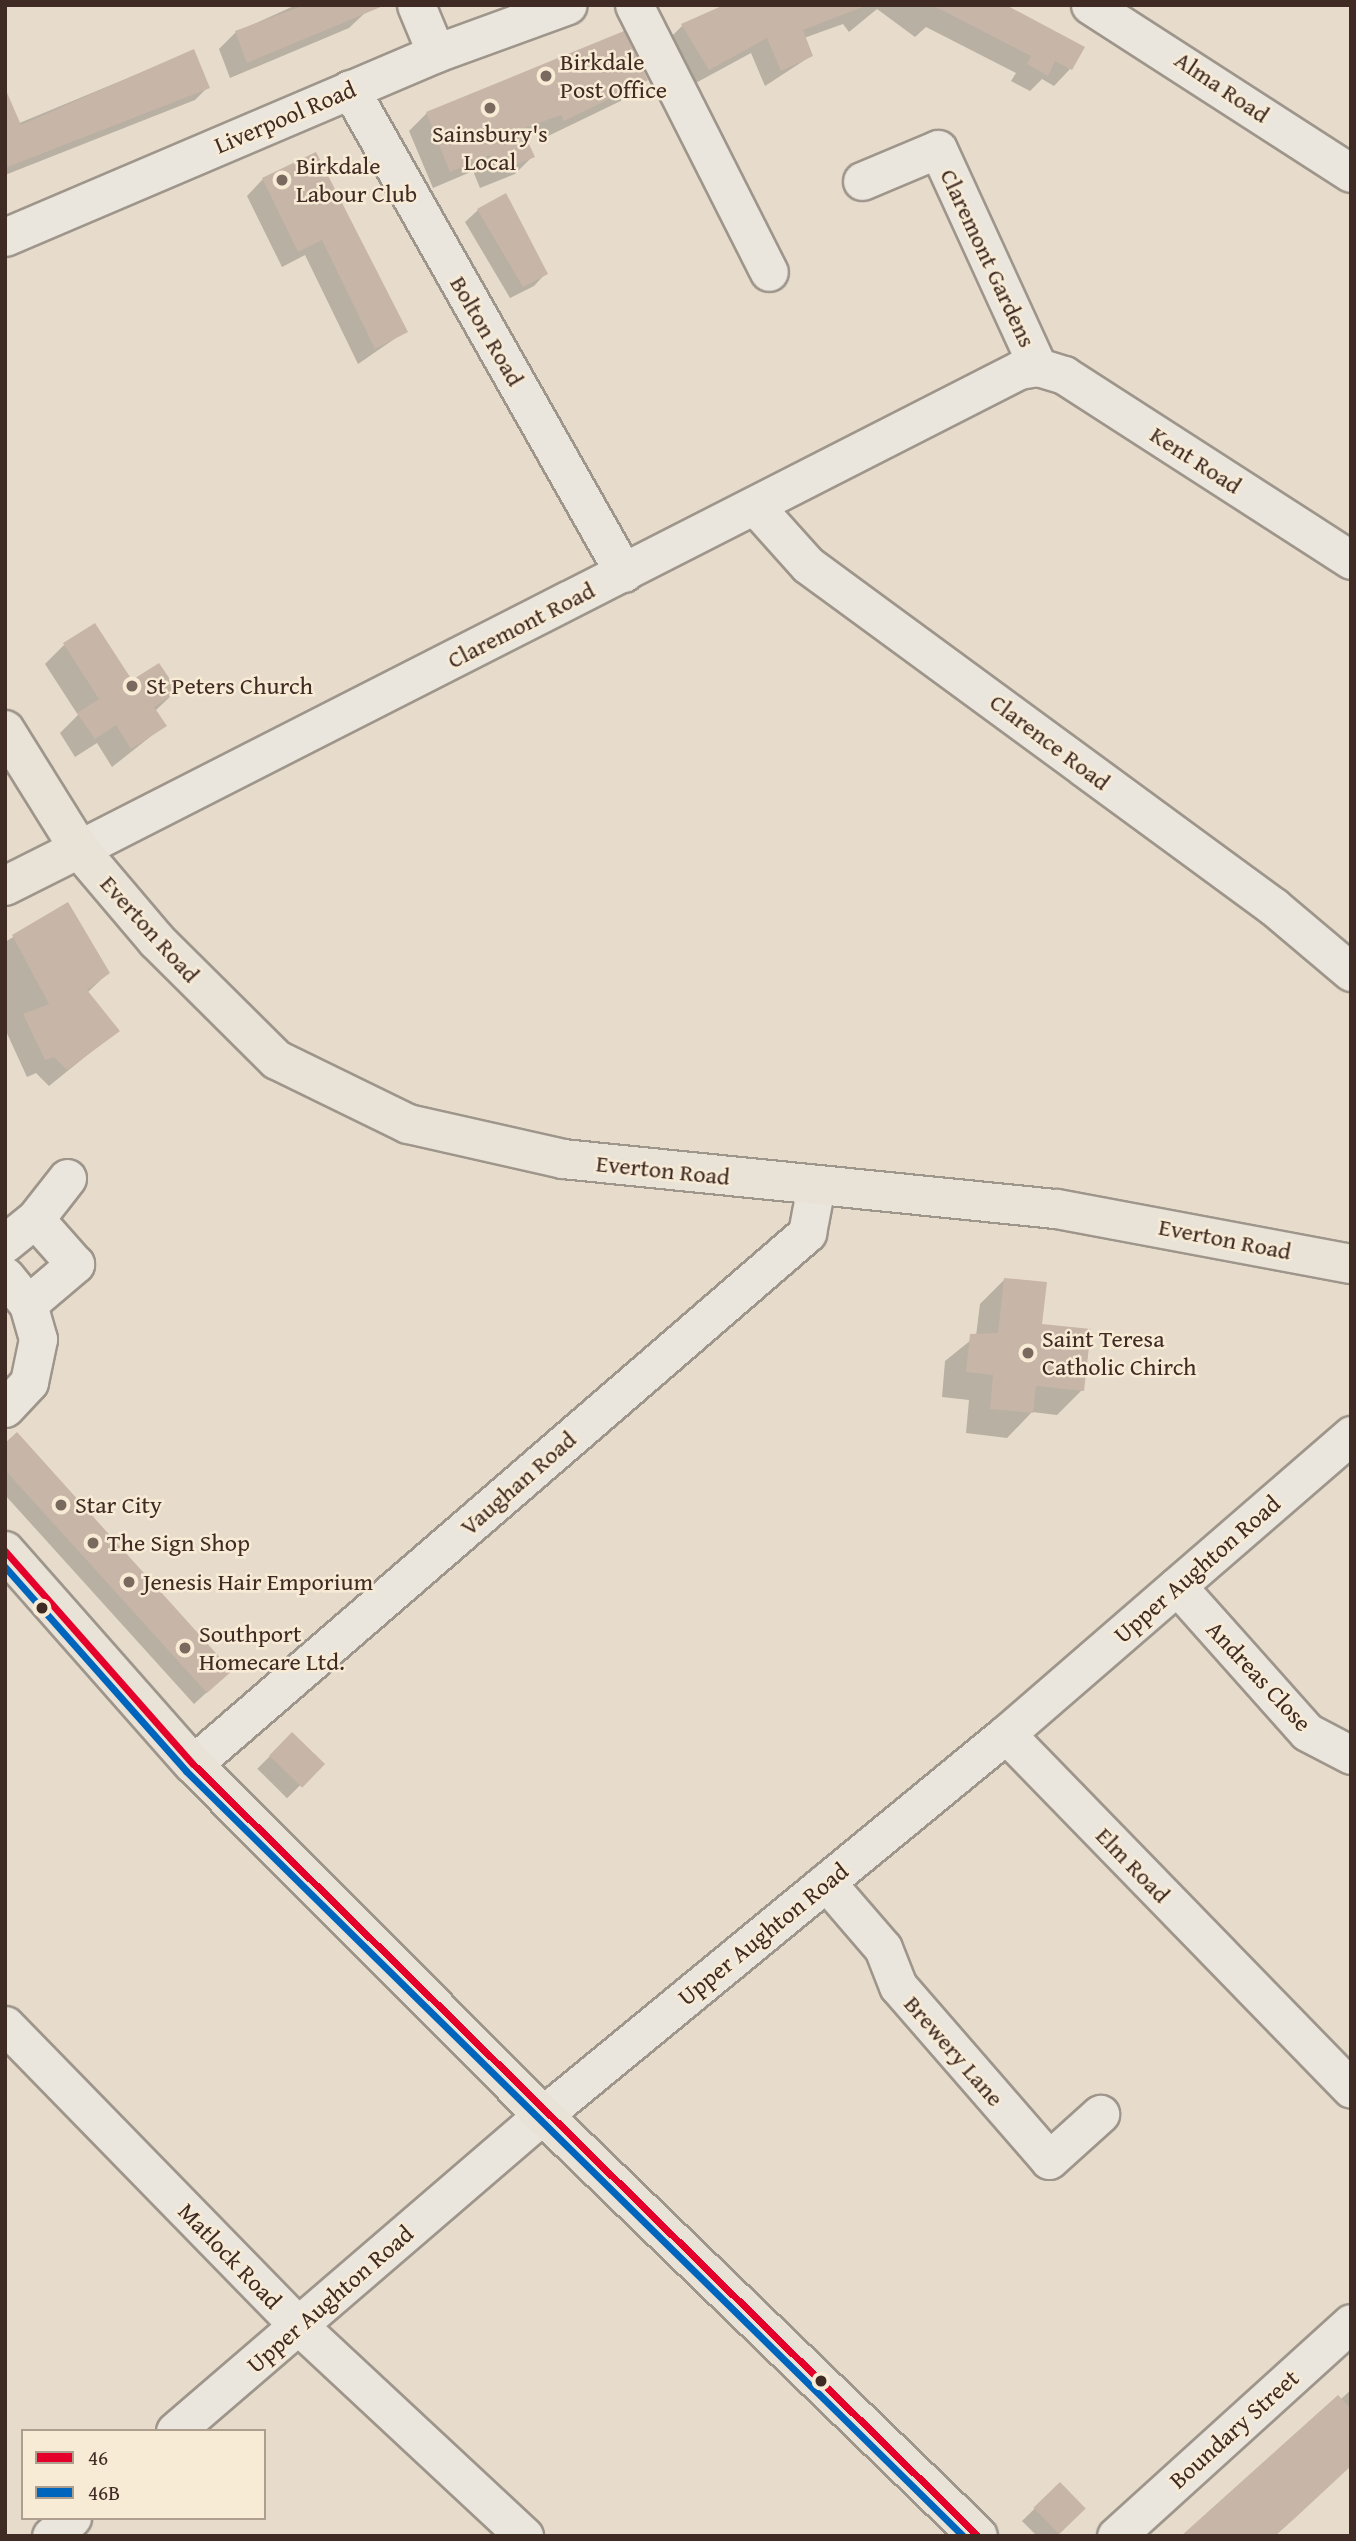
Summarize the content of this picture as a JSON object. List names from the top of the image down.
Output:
{
  "streets": {
    "main road": ["Claremont Road", "Everton Road"],
    "street": [
      "Alma Road",
      "Liverpool Road",
      "Claremont Gardens",
      "Bolton Road",
      "Kent Road",
      "Clarence Road",
      "Vaughan Road",
      "Upper Aughton Road",
      "Andreas Close",
      "Elm Road",
      "Brewery Lane",
      "Matlock Road",
      "Boundary Street"
    ]
  },
  "crossings": [
    ["Liverpool Road", "Bolton Road"],
    ["Claremont Gardens", "Kent Road"],
    ["Claremont Gardens", "Claremont Road"],
    ["Bolton Road", "Claremont Road"],
    ["Kent Road", "Claremont Road"],
    ["Claremont Road", "Clarence Road"],
    ["Claremont Road", "Everton Road"],
    ["Everton Road", "Vaughan Road"],
    ["Upper Aughton Road", "Andreas Close"],
    ["Upper Aughton Road", "Elm Road"],
    ["Upper Aughton Road", "Brewery Lane"],
    ["Upper Aughton Road", "Matlock Road"]
  ],
  "places": [
    "Birkdale Post Office",
    "Sainsbury's Local",
    "Birkdale Labour Club",
    "St Peters Church",
    "Saint Teresa Catholic Chirch",
    "Star City",
    "The Sign Shop",
    "Jenesis Hair Emporium",
    "Southport Homecare Ltd."
  ],
  "lines": ["transit line 46", "transit line 46B"],
  "legend": ["46", "46B"]
}
